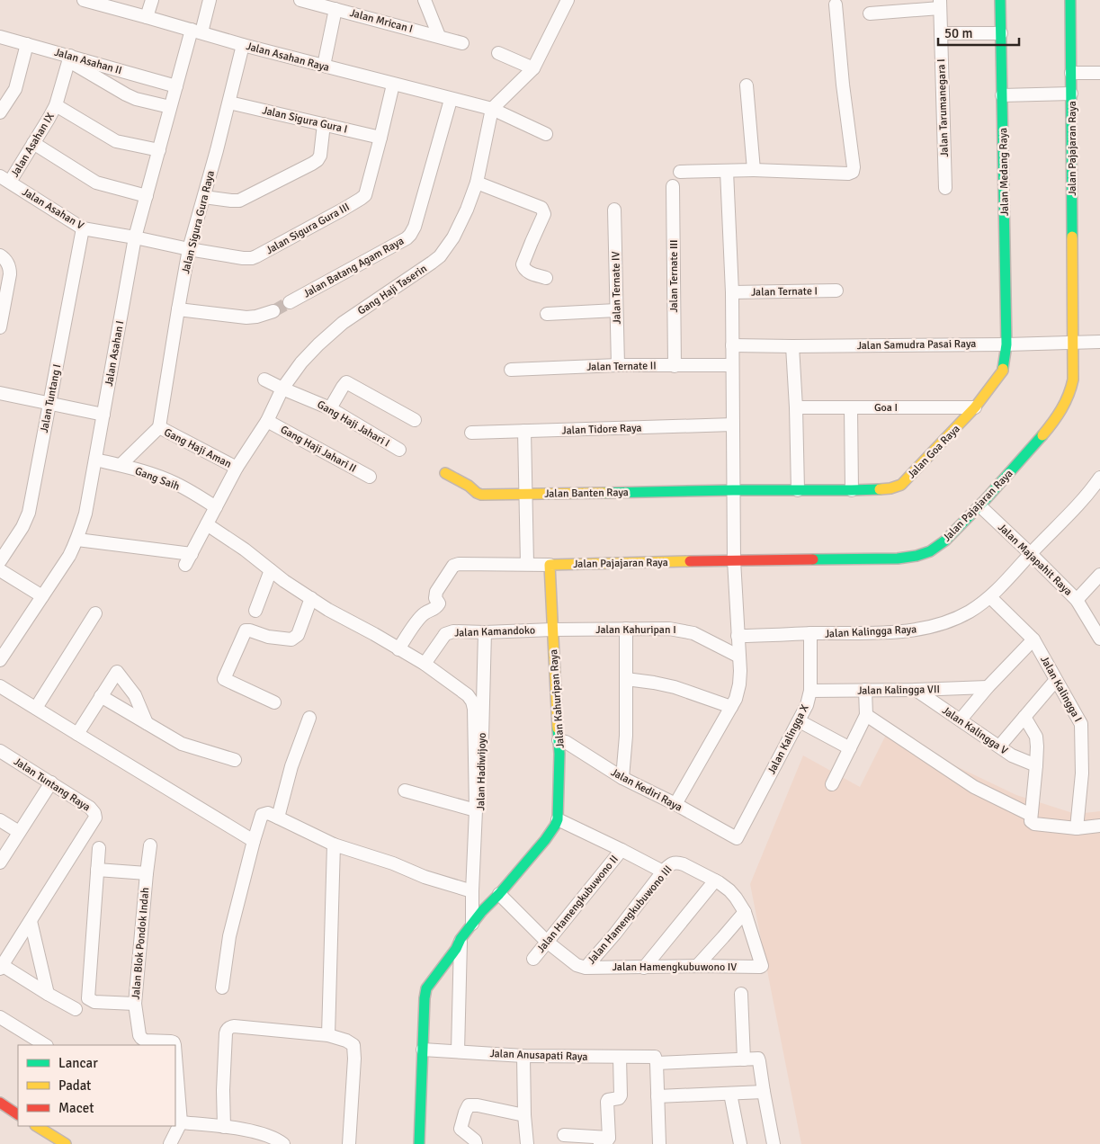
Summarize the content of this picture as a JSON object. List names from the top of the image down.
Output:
{
  "streets": {
    "street": [
      "Jalan Mrican I",
      "Jalan Asahan Raya",
      "Jalan Asahan II",
      "Jalan Tarumanegara I",
      "Jalan Sigura Gura I",
      "Jalan Asahan IX",
      "Jalan Pajajaran Raya",
      "Jalan Medang Raya",
      "Jalan Asahan V",
      "Jalan Sigura Gura Raya",
      "Jalan Sigura Gura III",
      "Jalan Batang Agam Raya",
      "Jalan Ternate III",
      "Jalan Ternate IV",
      "Gang Haji Taserin",
      "Jalan Ternate I",
      "Jalan Samudra Pasai Raya",
      "Jalan Asahan I",
      "Jalan Ternate II",
      "Jalan Tuntang I",
      "Goa I",
      "Gang Haji Jahari I",
      "Jalan Tidore Raya",
      "Gang Haji Aman",
      "Gang Haji Jahari II",
      "Jalan Goa Raya",
      "Gang Saih",
      "Jalan Banten Raya",
      "Jalan Majapahit Raya",
      "Jalan Kahuripan I",
      "Jalan Kamandoko",
      "Jalan Kalingga Raya",
      "Jalan Kalingga I",
      "Jalan Kalingga VII",
      "Jalan Kahuripan Raya",
      "Jalan Kalingga V",
      "Jalan Kalingga X",
      "Jalan Hadiwijoyo",
      "Jalan Tuntang Raya",
      "Jalan Kediri Raya",
      "Jalan Hamengkubuwono II",
      "Jalan Hamengkubuwono III",
      "Jalan Blok Pondok Indah",
      "Jalan Hamengkubuwono IV",
      "Jalan Anusapati Raya"
    ]
  },
  "crossings": [
    ["Jalan Asahan Raya", "Jalan Sigura Gura Raya"],
    ["Jalan Asahan Raya", "Jalan Sigura Gura III"],
    ["Jalan Asahan Raya", "Jalan Batang Agam Raya"],
    ["Jalan Asahan Raya", "Gang Haji Taserin"],
    ["Jalan Asahan Raya", "Jalan Asahan I"],
    ["Jalan Asahan II", "Jalan Asahan IX"],
    ["Jalan Asahan II", "Jalan Asahan I"],
    ["Jalan Sigura Gura I", "Jalan Sigura Gura Raya"],
    ["Jalan Sigura Gura I", "Jalan Sigura Gura III"],
    ["Jalan Asahan IX", "Jalan Asahan V"],
    ["Jalan Pajajaran Raya", "Jalan Samudra Pasai Raya"],
    ["Jalan Pajajaran Raya", "Jalan Majapahit Raya"],
    ["Jalan Pajajaran Raya", "Jalan Kahuripan Raya"],
    ["Jalan Medang Raya", "Jalan Samudra Pasai Raya"],
    ["Jalan Medang Raya", "Jalan Goa Raya"],
    ["Jalan Asahan V", "Jalan Sigura Gura III"],
    ["Jalan Asahan V", "Jalan Asahan I"],
    ["Jalan Asahan V", "Jalan Tuntang I"],
    ["Jalan Sigura Gura Raya", "Jalan Sigura Gura III"],
    ["Jalan Sigura Gura Raya", "Gang Haji Aman"],
    ["Jalan Sigura Gura III", "Jalan Asahan I"],
    ["Jalan Ternate III", "Jalan Ternate II"],
    ["Jalan Ternate IV", "Jalan Ternate II"],
    ["Gang Haji Taserin", "Jalan Asahan I"],
    ["Gang Haji Taserin", "Gang Haji Jahari I"],
    ["Gang Haji Taserin", "Gang Haji Aman"],
    ["Gang Haji Taserin", "Gang Haji Jahari II"],
    ["Gang Haji Taserin", "Gang Saih"],
    ["Jalan Samudra Pasai Raya", "Jalan Goa Raya"],
    ["Jalan Asahan I", "Gang Saih"],
    ["Goa I", "Jalan Goa Raya"],
    ["Jalan Goa Raya", "Jalan Banten Raya"],
    ["Jalan Majapahit Raya", "Jalan Kalingga Raya"],
    ["Jalan Kahuripan I", "Jalan Kamandoko"],
    ["Jalan Kahuripan I", "Jalan Kahuripan Raya"],
    ["Jalan Kamandoko", "Jalan Kahuripan Raya"],
    ["Jalan Kamandoko", "Jalan Hadiwijoyo"],
    ["Jalan Kalingga Raya", "Jalan Kalingga I"],
    ["Jalan Kalingga Raya", "Jalan Kalingga X"],
    ["Jalan Kalingga VII", "Jalan Kalingga V"],
    ["Jalan Kalingga VII", "Jalan Kalingga X"],
    ["Jalan Kahuripan Raya", "Jalan Kediri Raya"],
    ["Jalan Kalingga X", "Jalan Kediri Raya"],
    ["Jalan Hamengkubuwono III", "Jalan Hamengkubuwono IV"]
  ],
  "legend": ["Lancar", "Padat", "Macet"],
  "scale_bar": "50 m"
}
